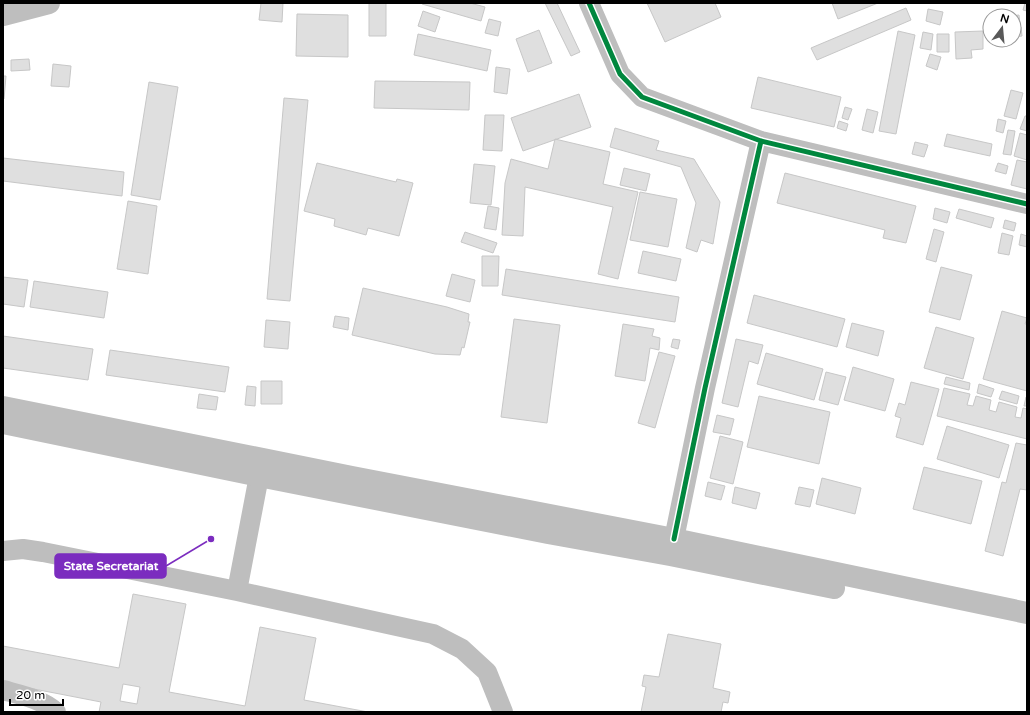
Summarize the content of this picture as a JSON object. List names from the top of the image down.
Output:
{
  "places": ["State Secretariat"],
  "scale_bar": "20 m",
  "north": "top"
}
